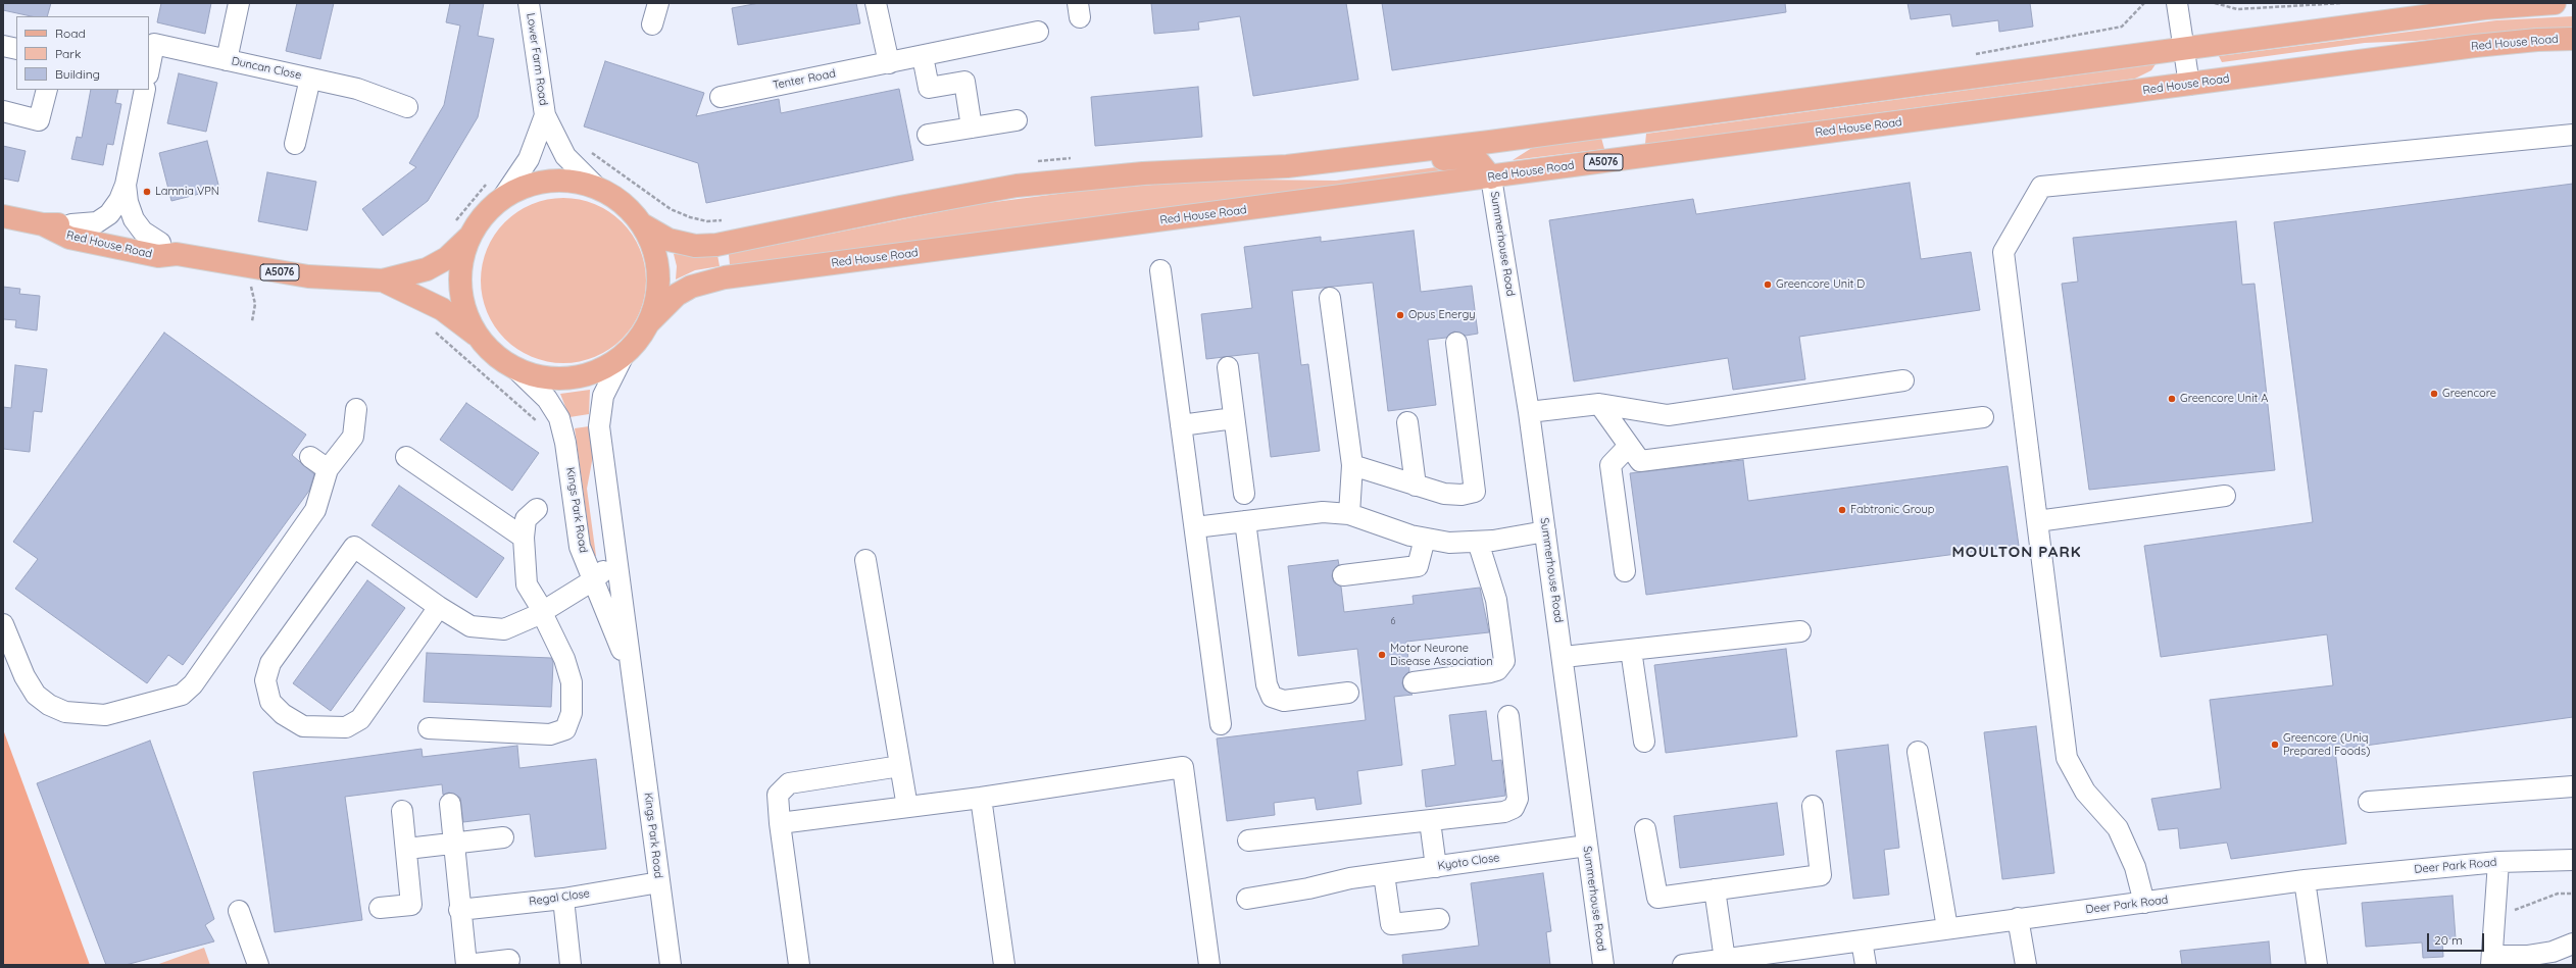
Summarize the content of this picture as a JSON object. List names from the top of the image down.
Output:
{
  "streets": {
    "main road": ["Red House Road", "A5076"],
    "street": [
      "Lower Farm Road",
      "Duncan Close",
      "Tenter Road",
      "Summerhouse Road",
      "Kings Park Road",
      "Kyoto Close",
      "Deer Park Road",
      "Regal Close"
    ]
  },
  "crossings": [
    ["Red House Road", "Summerhouse Road"],
    ["Summerhouse Road", "Kyoto Close"],
    ["Kings Park Road", "Regal Close"]
  ],
  "districts": ["MOULTON PARK"],
  "places": [
    "Lamnia VPN",
    "Greencore Unit D",
    "Opus Energy",
    "Greencore",
    "Greencore Unit A",
    "Fabtronic Group",
    "Motor Neurone Disease Association",
    "Greencore (Uniq Prepared Foods)"
  ],
  "house_numbers": ["6"],
  "legend": ["Road", "Park", "Building"],
  "scale_bar": "20 m"
}
